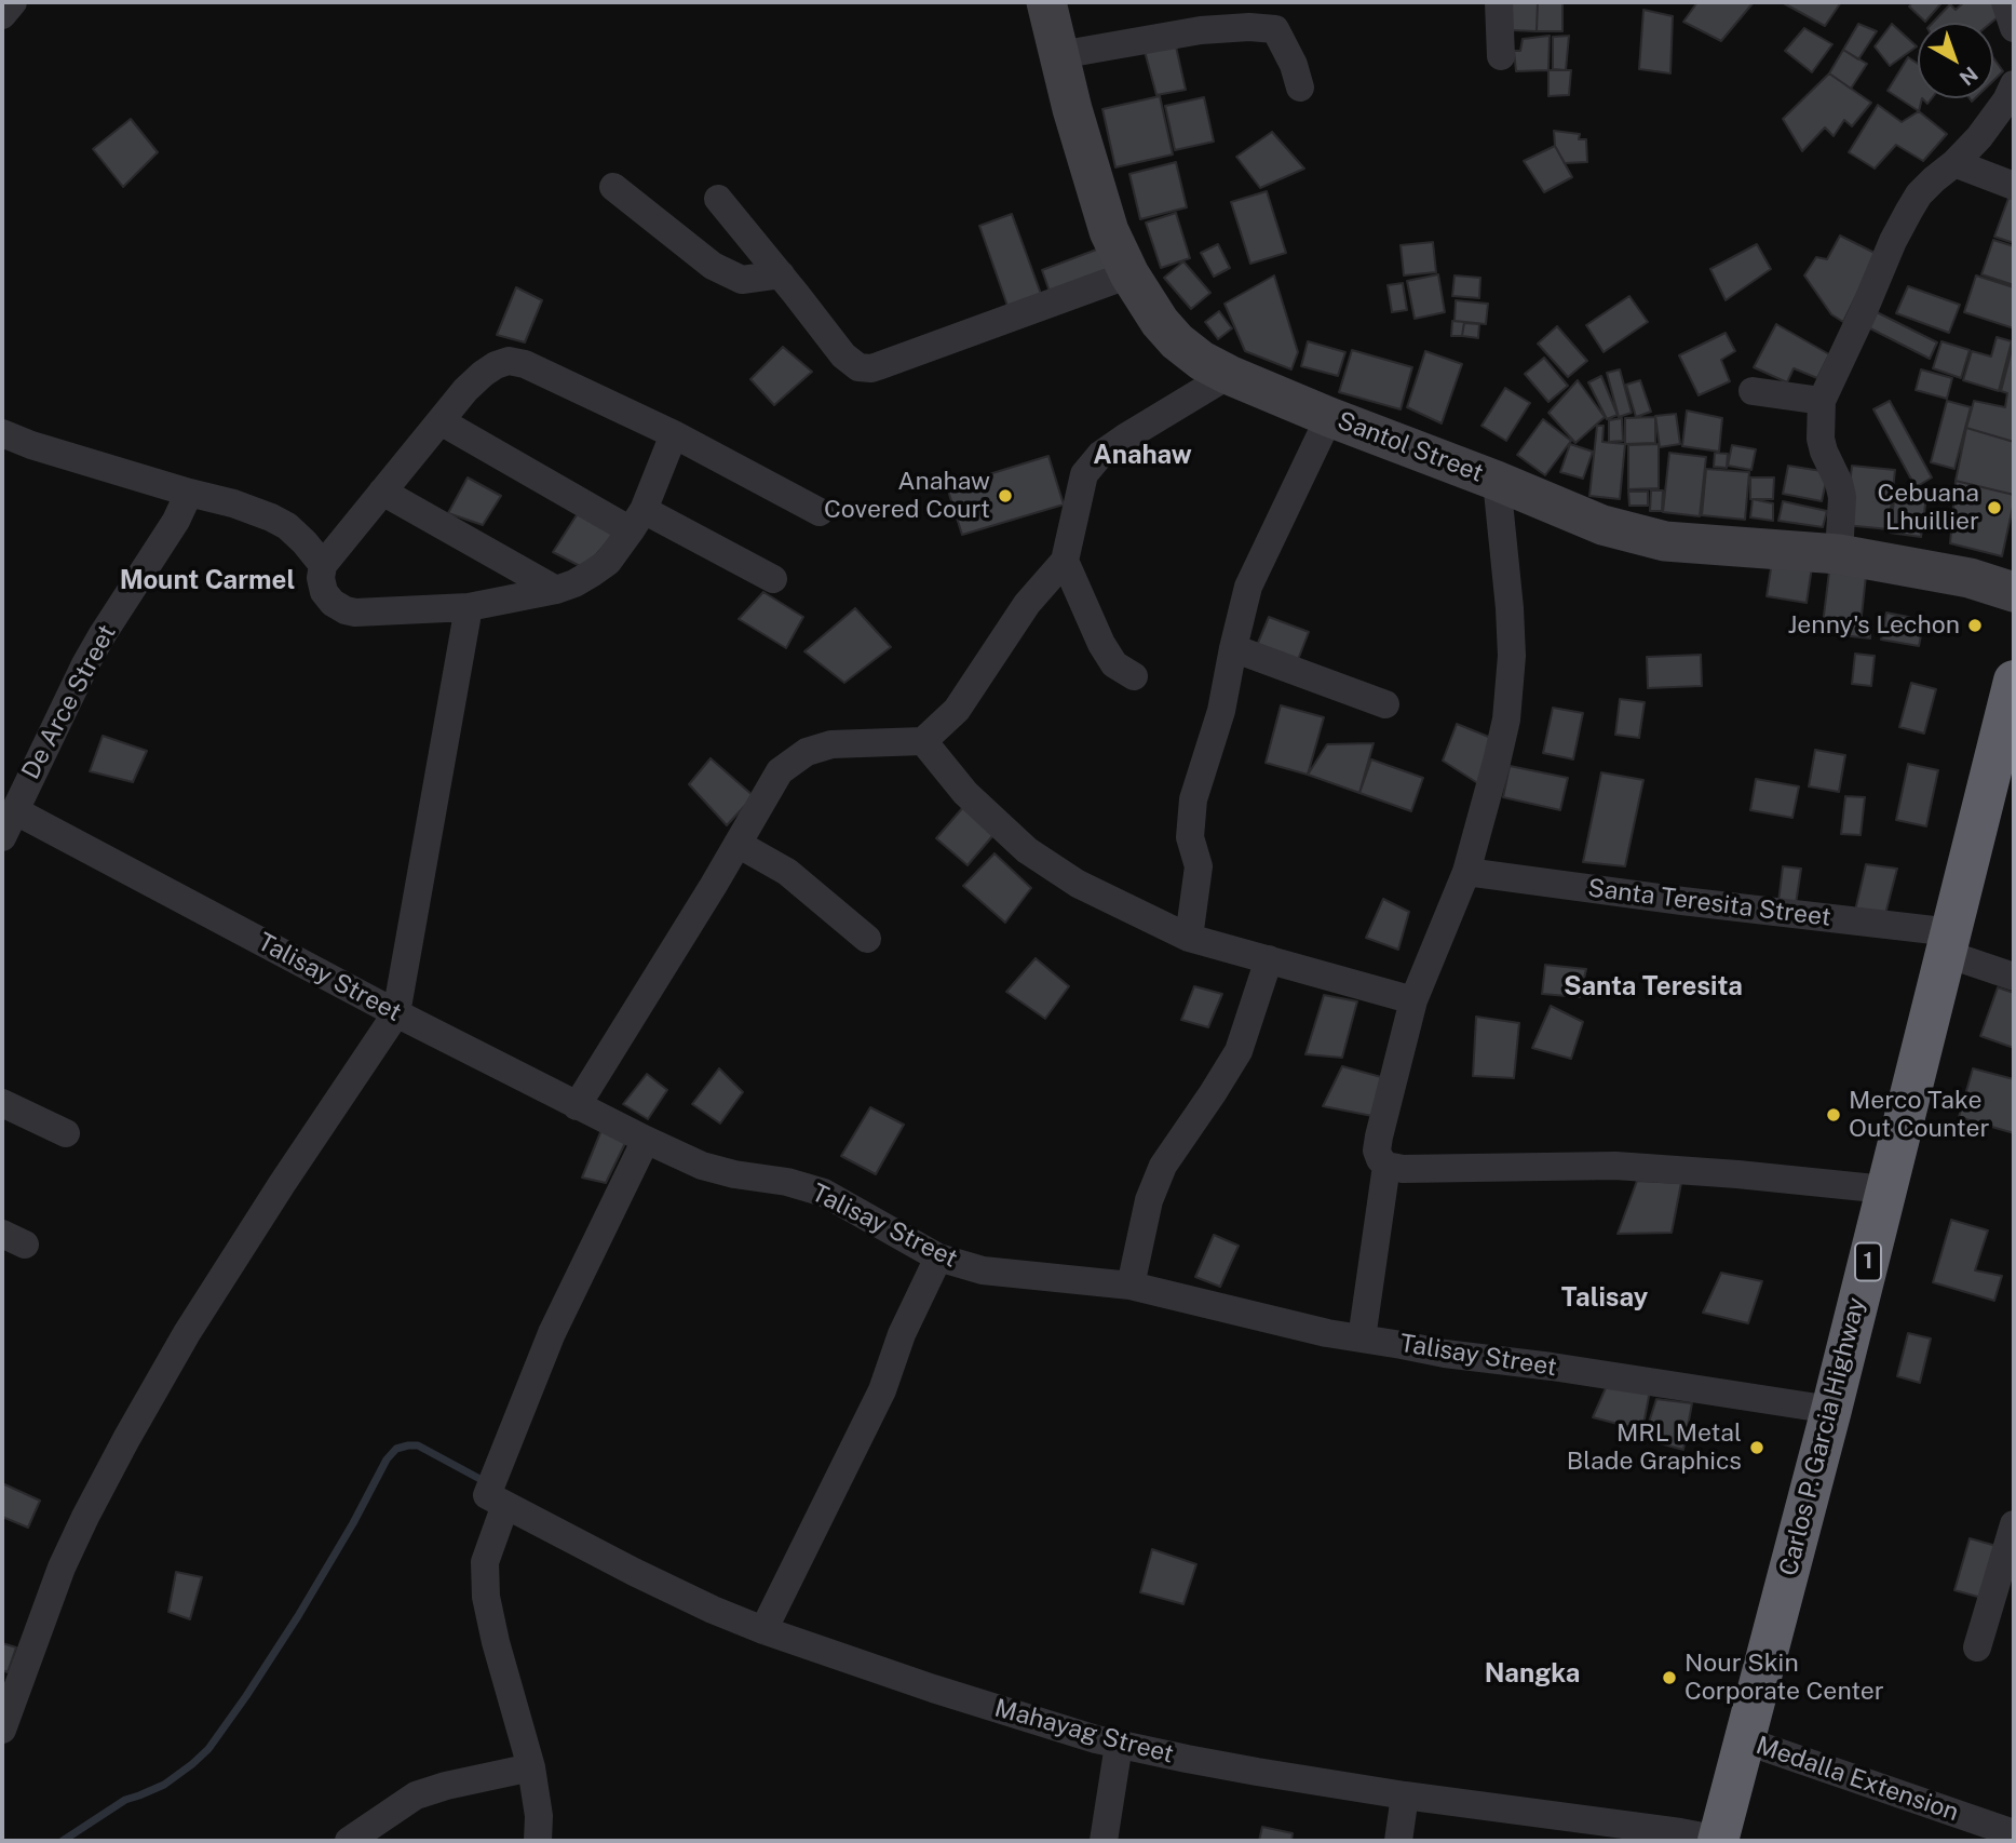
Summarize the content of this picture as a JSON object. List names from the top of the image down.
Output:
{
  "streets": {
    "highway": ["1", "Carlos P. Garcia Highway"],
    "main road": ["Santol Street"],
    "street": [
      "De Arce Street",
      "Santa Teresita Street",
      "Talisay Street",
      "Mahayag Street",
      "Medalla Extension"
    ]
  },
  "crossings": [
    ["De Arce Street", "Talisay Street"],
    ["Santa Teresita Street", "Carlos P. Garcia Highway"],
    ["Talisay Street", "Carlos P. Garcia Highway"],
    ["Carlos P. Garcia Highway", "Mahayag Street"],
    ["Carlos P. Garcia Highway", "Medalla Extension"]
  ],
  "districts": [
    "Anahaw",
    "Mount Carmel",
    "Santa Teresita",
    "Talisay",
    "Nangka"
  ],
  "places": [
    "Anahaw Covered Court",
    "Cebuana Lhuillier",
    "Jenny's Lechon",
    "Merco Take Out Counter",
    "MRL Metal Blade Graphics",
    "Nour Skin Corporate Center"
  ],
  "north": "bottom right"
}
